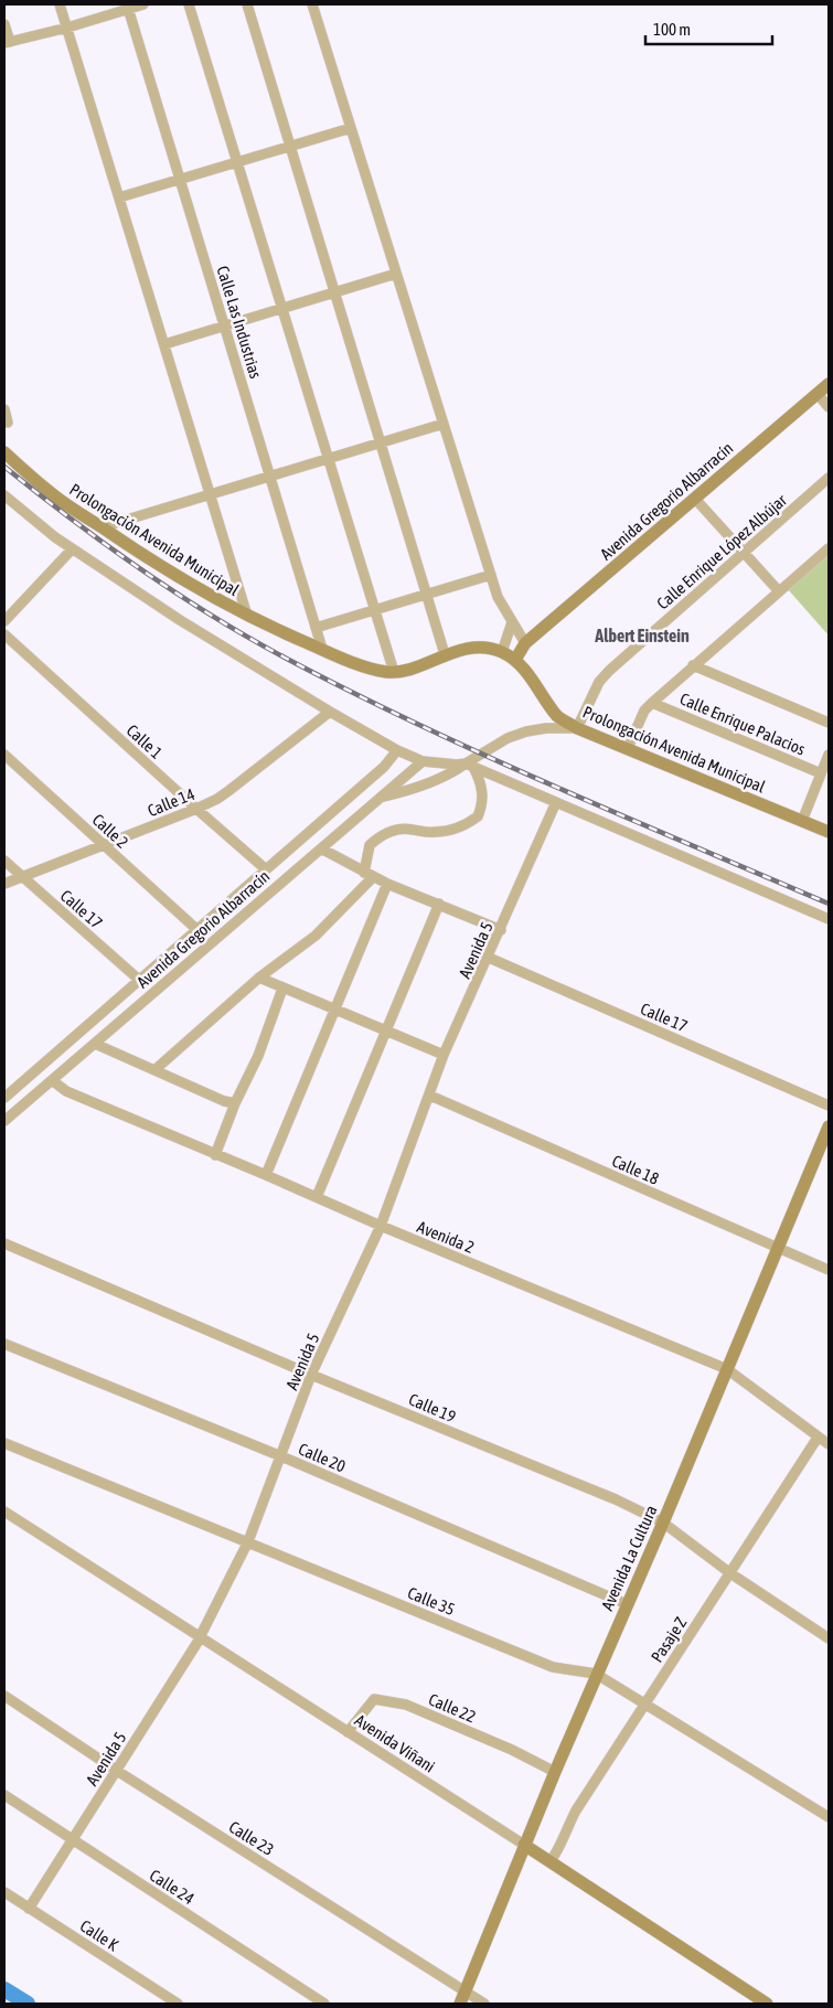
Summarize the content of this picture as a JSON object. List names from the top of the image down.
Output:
{
  "streets": {
    "street": [
      "Calle Las Industrias",
      "Avenida Gregorio Albarracín",
      "Prolongación Avenida Municipal",
      "Calle Enrique López Albújar",
      "Calle Enrique Palacios",
      "Calle 1",
      "Calle 14",
      "Calle 2",
      "Calle 17",
      "Avenida 5",
      "Calle 18",
      "Avenida 2",
      "Calle 19",
      "Calle 20",
      "Avenida La Cultura",
      "Calle 35",
      "Pasaje Z",
      "Calle 22",
      "Avenida Viñani",
      "Calle 23",
      "Calle 24",
      "Calle K"
    ]
  },
  "crossings": [
    ["Calle Las Industrias", "Prolongación Avenida Municipal"],
    ["Avenida Gregorio Albarracín", "Prolongación Avenida Municipal"],
    ["Avenida Gregorio Albarracín", "Calle 1"],
    ["Avenida Gregorio Albarracín", "Calle 2"],
    ["Avenida Gregorio Albarracín", "Calle 17"],
    ["Avenida Gregorio Albarracín", "Avenida 2"],
    ["Prolongación Avenida Municipal", "Calle Enrique López Albújar"],
    ["Calle 1", "Calle 14"],
    ["Calle 14", "Calle 2"],
    ["Calle 14", "Calle 17"],
    ["Calle 17", "Avenida 5"],
    ["Avenida 5", "Calle 18"],
    ["Avenida 5", "Avenida 2"],
    ["Avenida 5", "Calle 19"],
    ["Avenida 5", "Calle 20"],
    ["Avenida 5", "Calle 35"],
    ["Avenida 5", "Avenida Viñani"],
    ["Avenida 5", "Calle 23"],
    ["Avenida 5", "Calle 24"],
    ["Avenida 5", "Calle K"],
    ["Calle 18", "Avenida La Cultura"],
    ["Avenida 2", "Avenida La Cultura"],
    ["Avenida 2", "Pasaje Z"],
    ["Calle 19", "Avenida La Cultura"],
    ["Calle 19", "Pasaje Z"],
    ["Calle 20", "Avenida La Cultura"],
    ["Avenida La Cultura", "Calle 35"],
    ["Avenida La Cultura", "Calle 22"],
    ["Avenida La Cultura", "Avenida Viñani"],
    ["Avenida La Cultura", "Calle 23"],
    ["Calle 35", "Pasaje Z"],
    ["Pasaje Z", "Avenida Viñani"],
    ["Calle 22", "Avenida Viñani"]
  ],
  "districts": ["Albert Einstein"],
  "scale_bar": "100 m"
}
